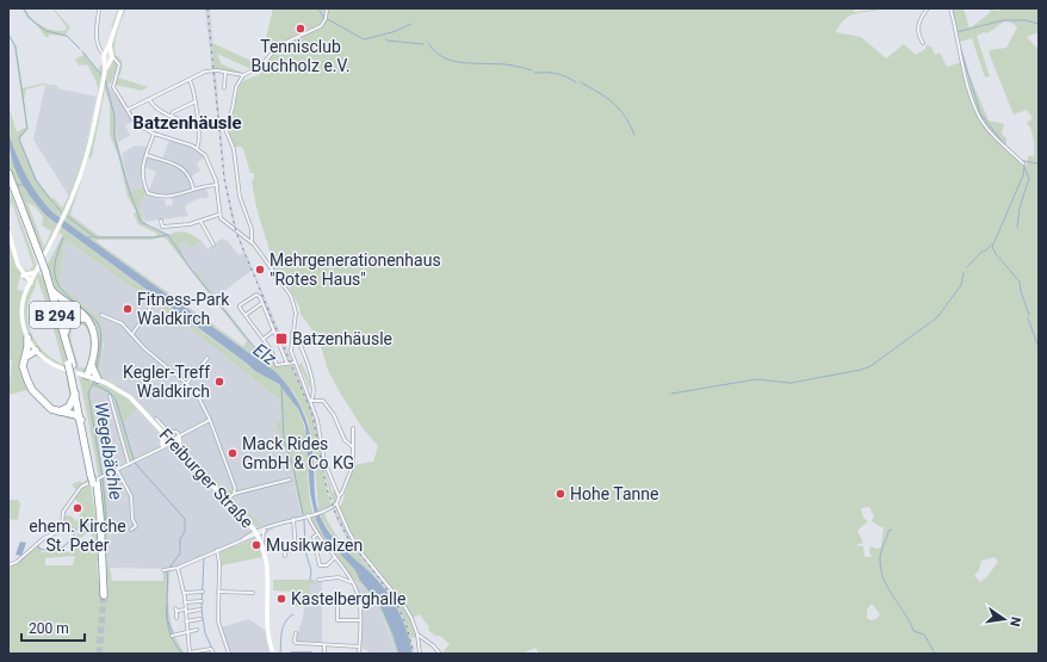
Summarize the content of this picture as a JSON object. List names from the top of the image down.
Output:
{
  "streets": {
    "highway": ["B 294"],
    "street": ["Freiburger Straße"]
  },
  "districts": ["Batzenhäusle"],
  "water": ["Elz", "Wegelbächle"],
  "places": {
    "other": [
      "Tennisclub Buchholz e.V.",
      "Mehrgenerationenhaus \"Rotes Haus\"",
      "Fitness-Park Waldkirch",
      "Kegler-Treff Waldkirch",
      "Mack Rides GmbH & Co KG",
      "Hohe Tanne",
      "ehem. Kirche St. Peter",
      "Musikwalzen",
      "Kastelberghalle"
    ],
    "transit": ["Batzenhäusle"]
  },
  "scale_bar": "200 m",
  "north": "right"
}
